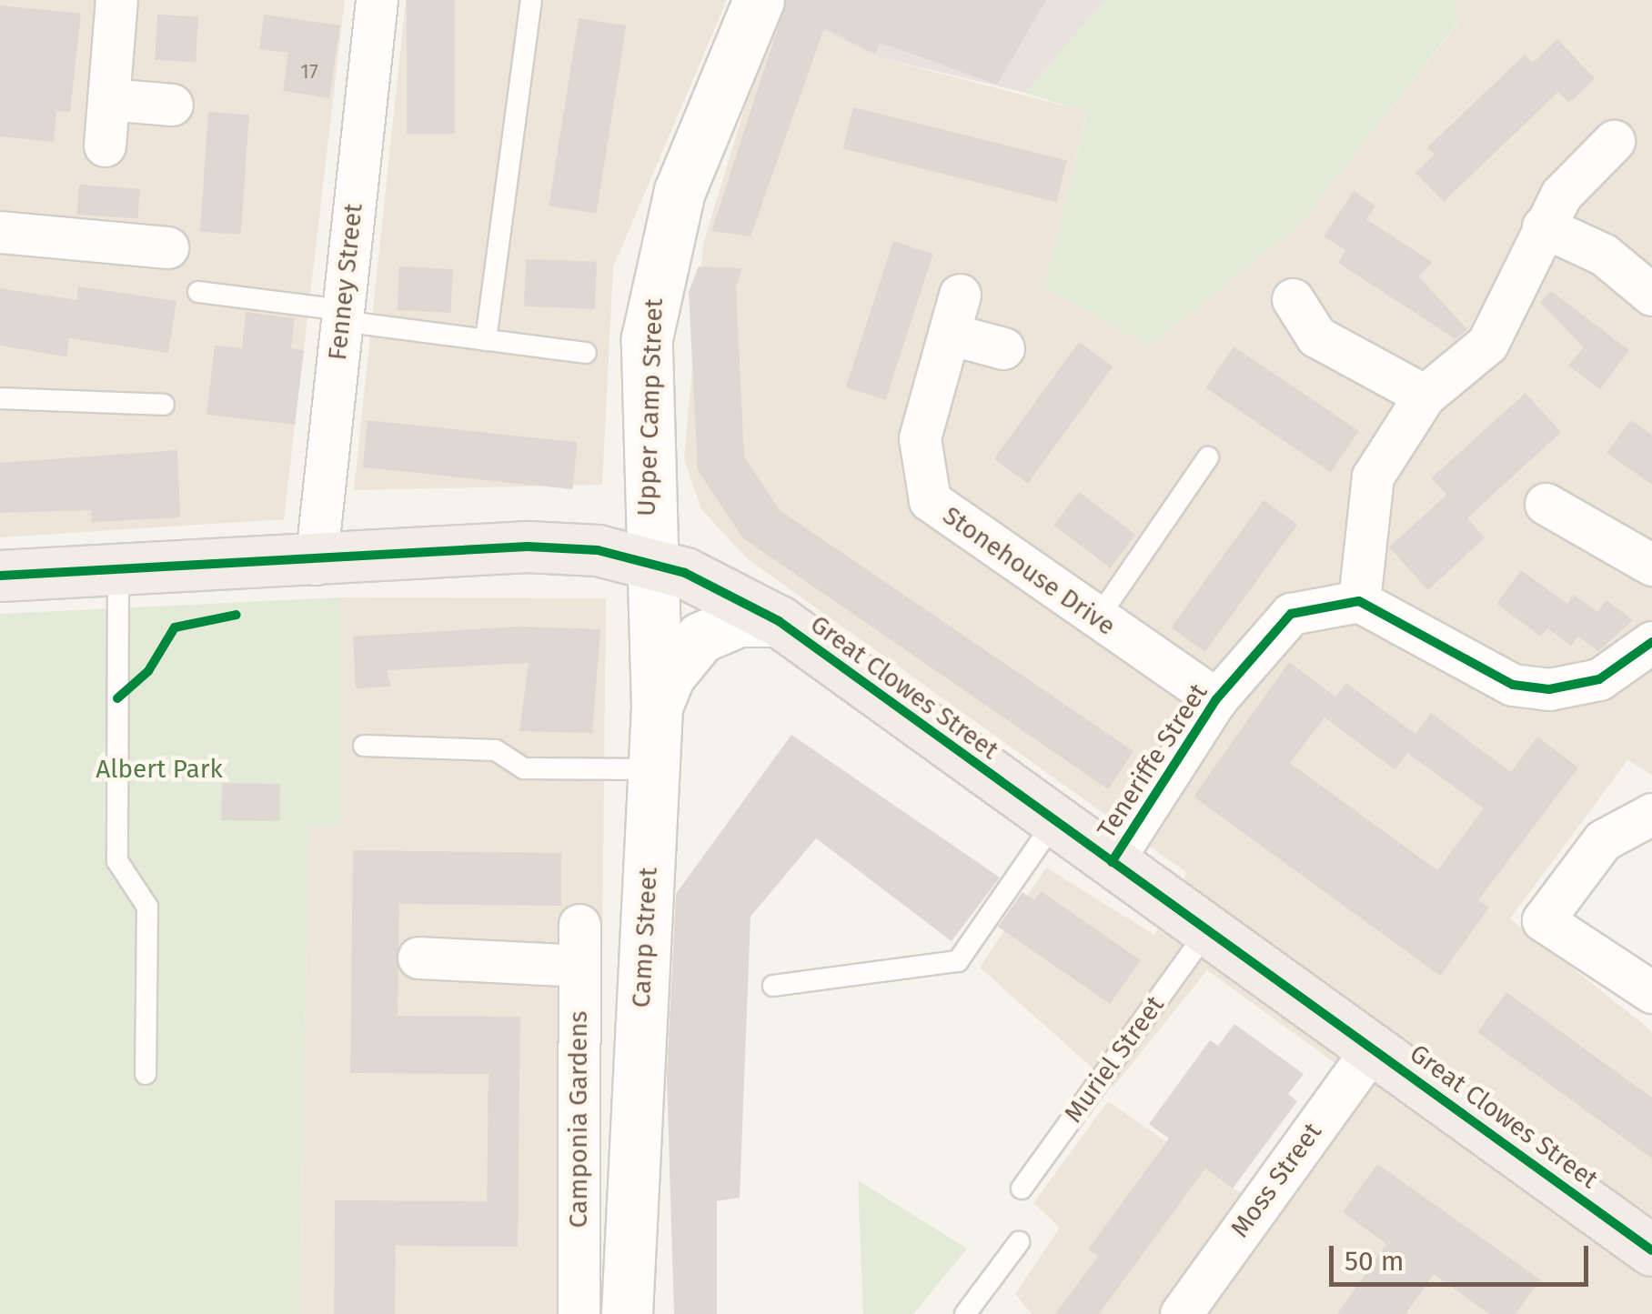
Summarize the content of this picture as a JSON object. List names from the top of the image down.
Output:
{
  "streets": {
    "main road": ["Upper Camp Street", "Great Clowes Street", "Camp Street"],
    "street": [
      "Fenney Street",
      "Stonehouse Drive",
      "Teneriffe Street",
      "Camponia Gardens",
      "Moss Street"
    ],
    "lane": ["Muriel Street"]
  },
  "crossings": [
    ["Fenney Street", "Great Clowes Street"],
    ["Upper Camp Street", "Great Clowes Street"],
    ["Upper Camp Street", "Camp Street"],
    ["Stonehouse Drive", "Teneriffe Street"],
    ["Great Clowes Street", "Teneriffe Street"],
    ["Great Clowes Street", "Camp Street"],
    ["Great Clowes Street", "Muriel Street"],
    ["Great Clowes Street", "Moss Street"]
  ],
  "parks": ["Albert Park"],
  "house_numbers": ["17"],
  "scale_bar": "50 m"
}
